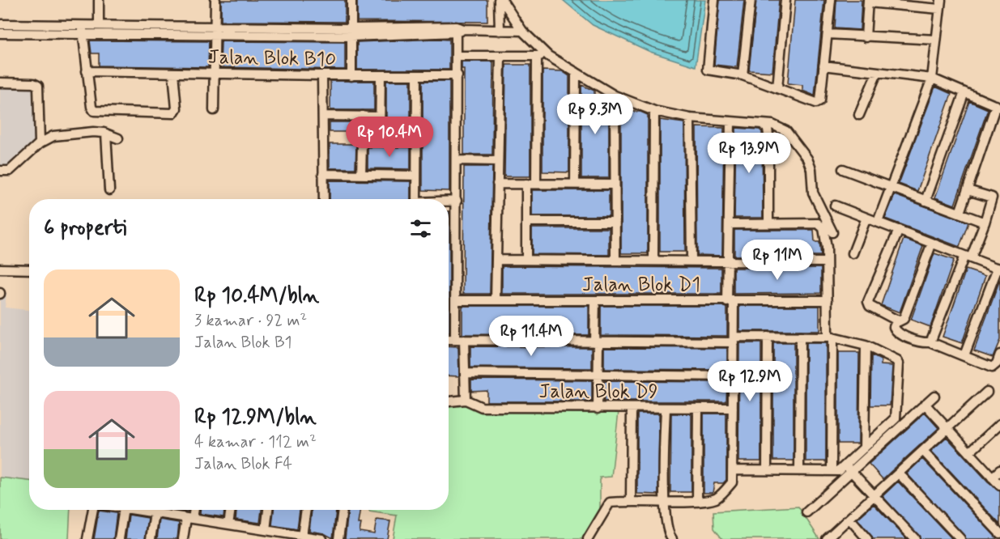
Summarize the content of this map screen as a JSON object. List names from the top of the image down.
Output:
{
  "streets": {
    "street": ["Jalan Blok B10", "Jalan Blok D1", "Jalan Blok D9"]
  },
  "page": {
    "price": [
      "Rp 9.3M",
      "Rp 10.4M",
      "Rp 13.9M",
      "Rp 11M",
      "Rp 11.4M",
      "Rp 12.9M"
    ],
    "heading": "6 properti",
    "list": [
      {
        "name": "Rp 10.4M/bln",
        "note": "3 kamar · 92 m² · Jalan Blok B1"
      },
      {
        "name": "Rp 12.9M/bln",
        "note": "4 kamar · 112 m² · Jalan Blok F4"
      }
    ]
  }
}
